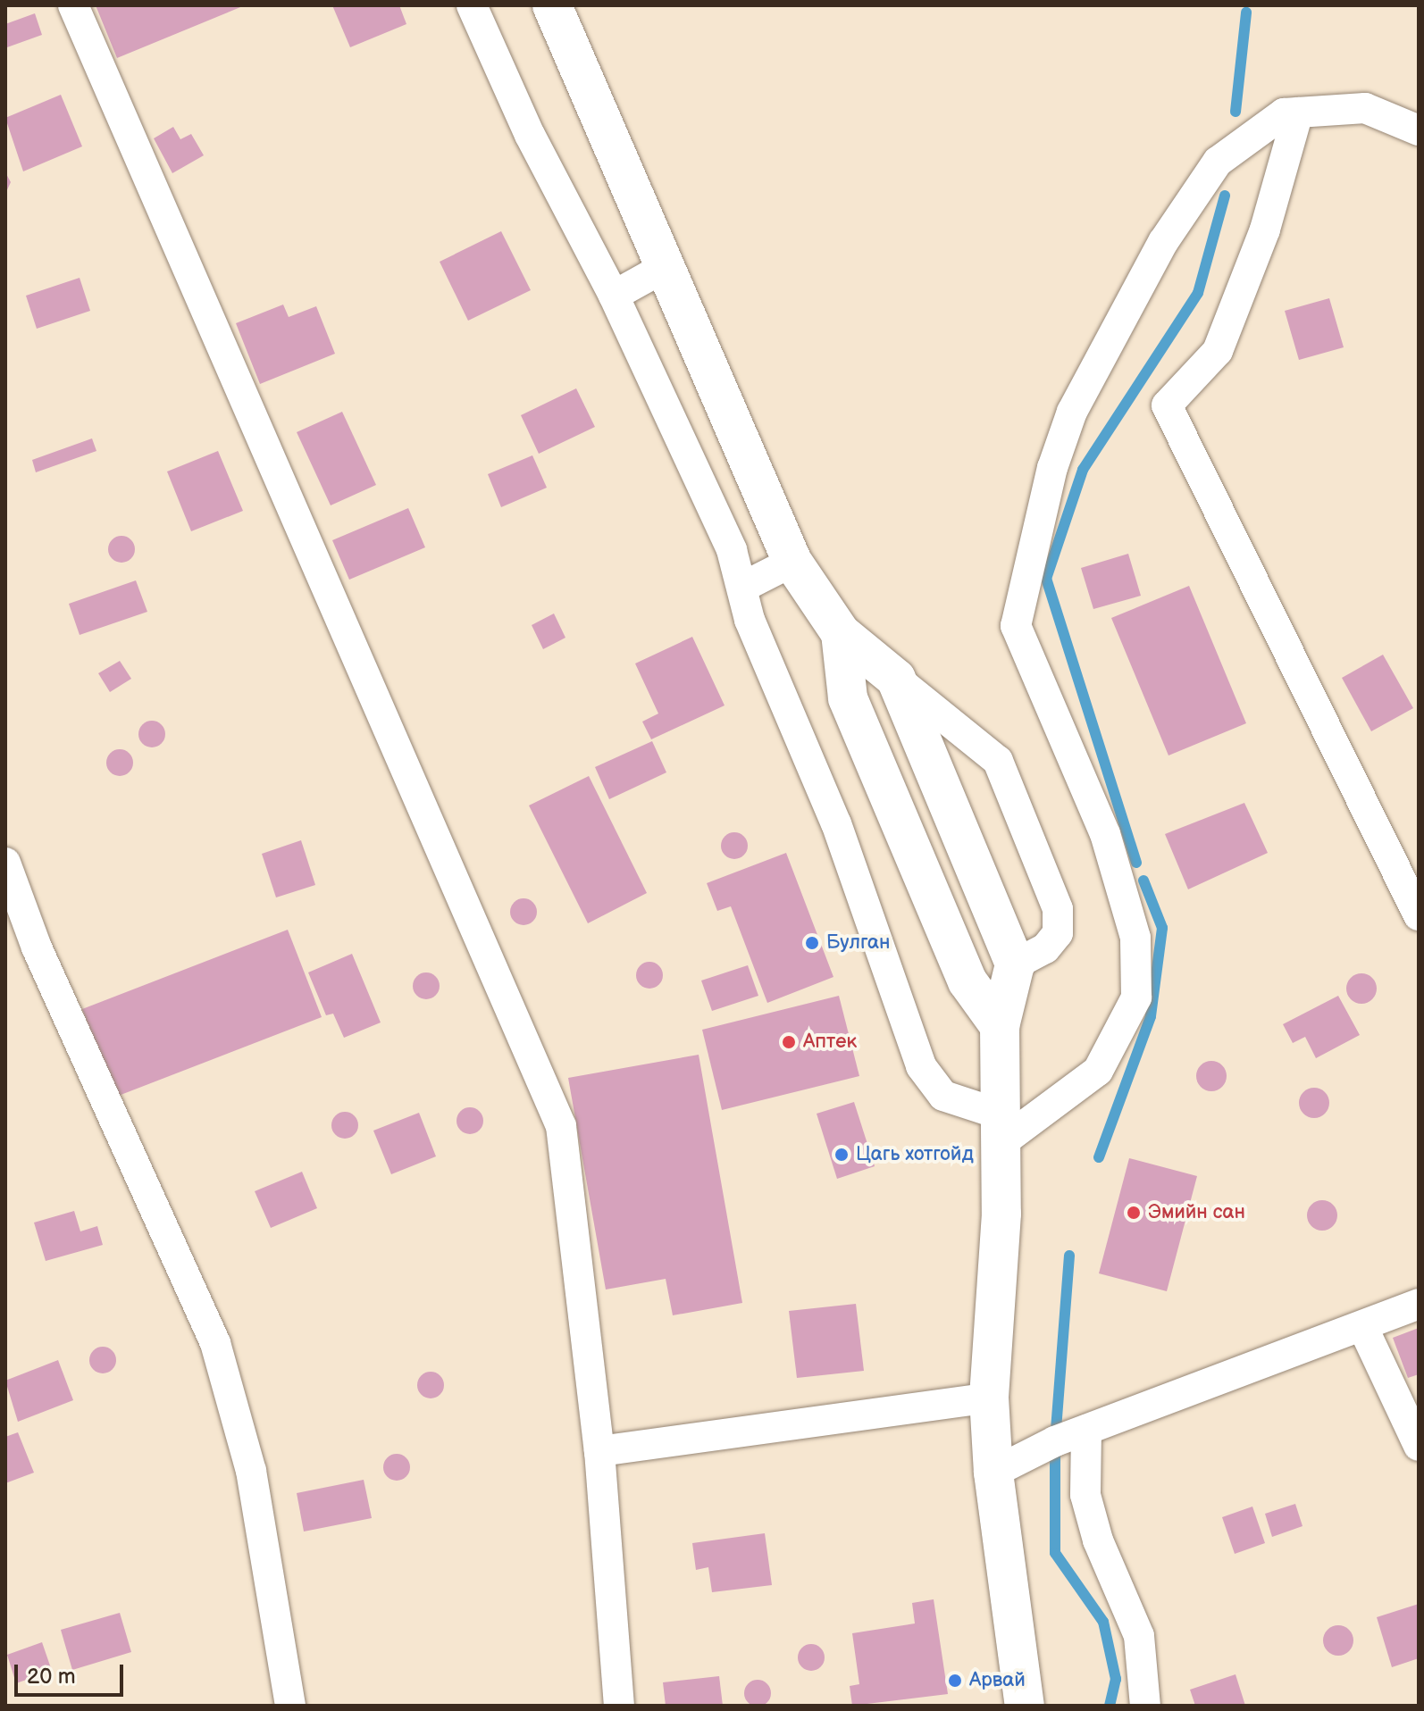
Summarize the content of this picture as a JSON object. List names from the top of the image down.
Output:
{
  "places": [
    "Булган",
    "Аптек",
    "Цагь хотгойд",
    "Эмийн сан",
    "Арвай"
  ],
  "scale_bar": "20 m"
}
